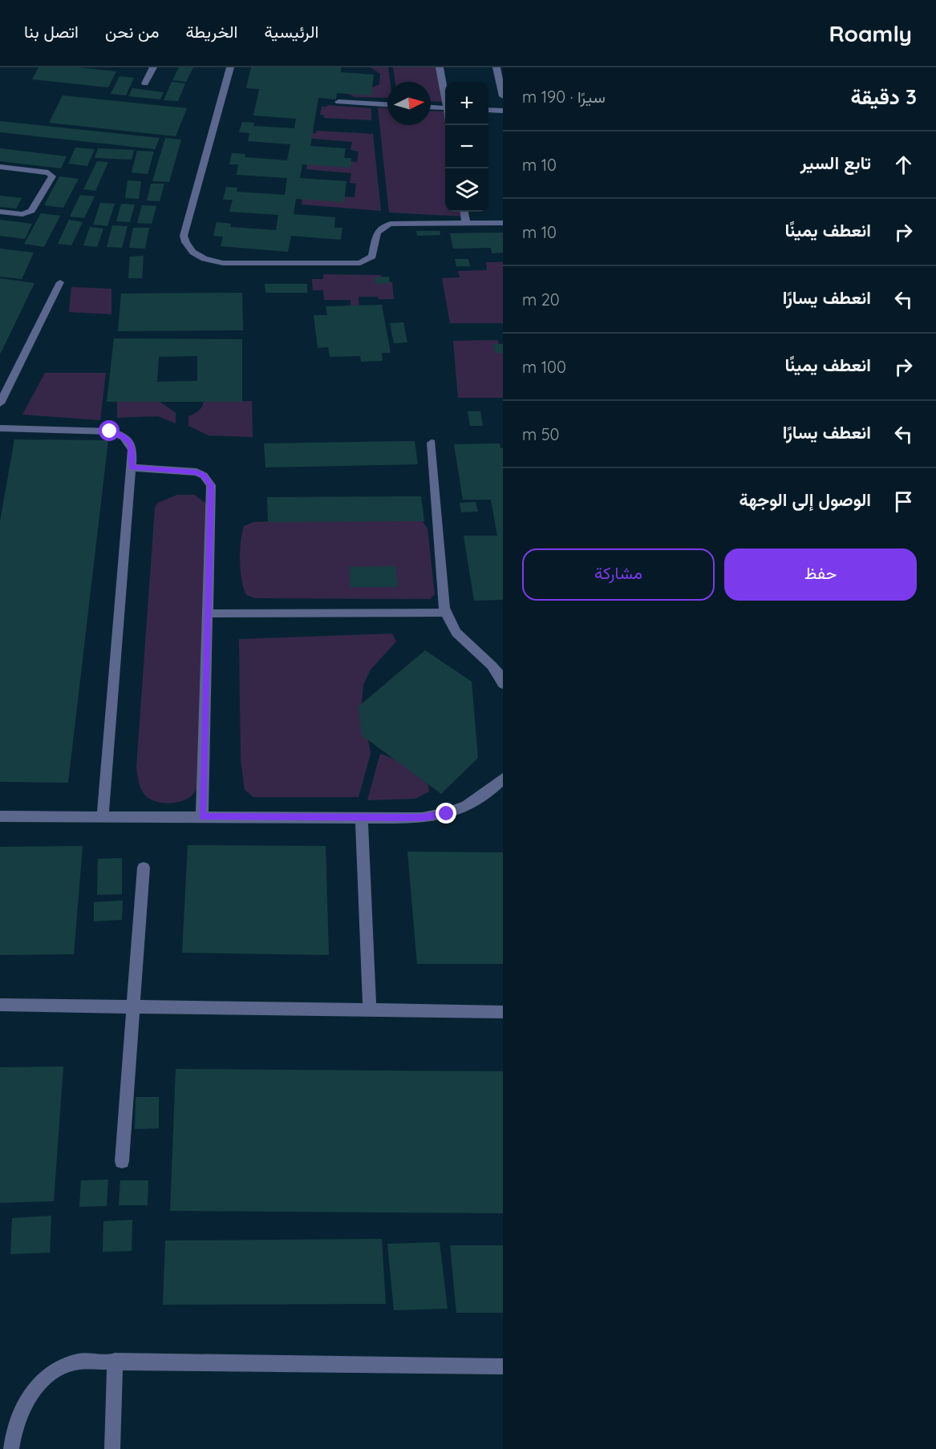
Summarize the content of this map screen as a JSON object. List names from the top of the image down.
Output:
{
  "north": "right",
  "page": {
    "header": "Roamly",
    "nav": [
      "الرئيسية",
      "الخريطة",
      "من نحن",
      "اتصل بنا"
    ],
    "heading": ["3 دقيقة", "سيرًا · 190 m"],
    "map_buttons": ["+", "−"],
    "list": [
      ["تابع السير", "10 m"],
      ["انعطف يمينًا", "10 m"],
      ["انعطف يسارًا", "20 m"],
      ["انعطف يمينًا", "100 m"],
      ["انعطف يسارًا", "50 m"],
      "الوصول إلى الوجهة"
    ],
    "buttons": ["حفظ", "مشاركة"]
  }
}
